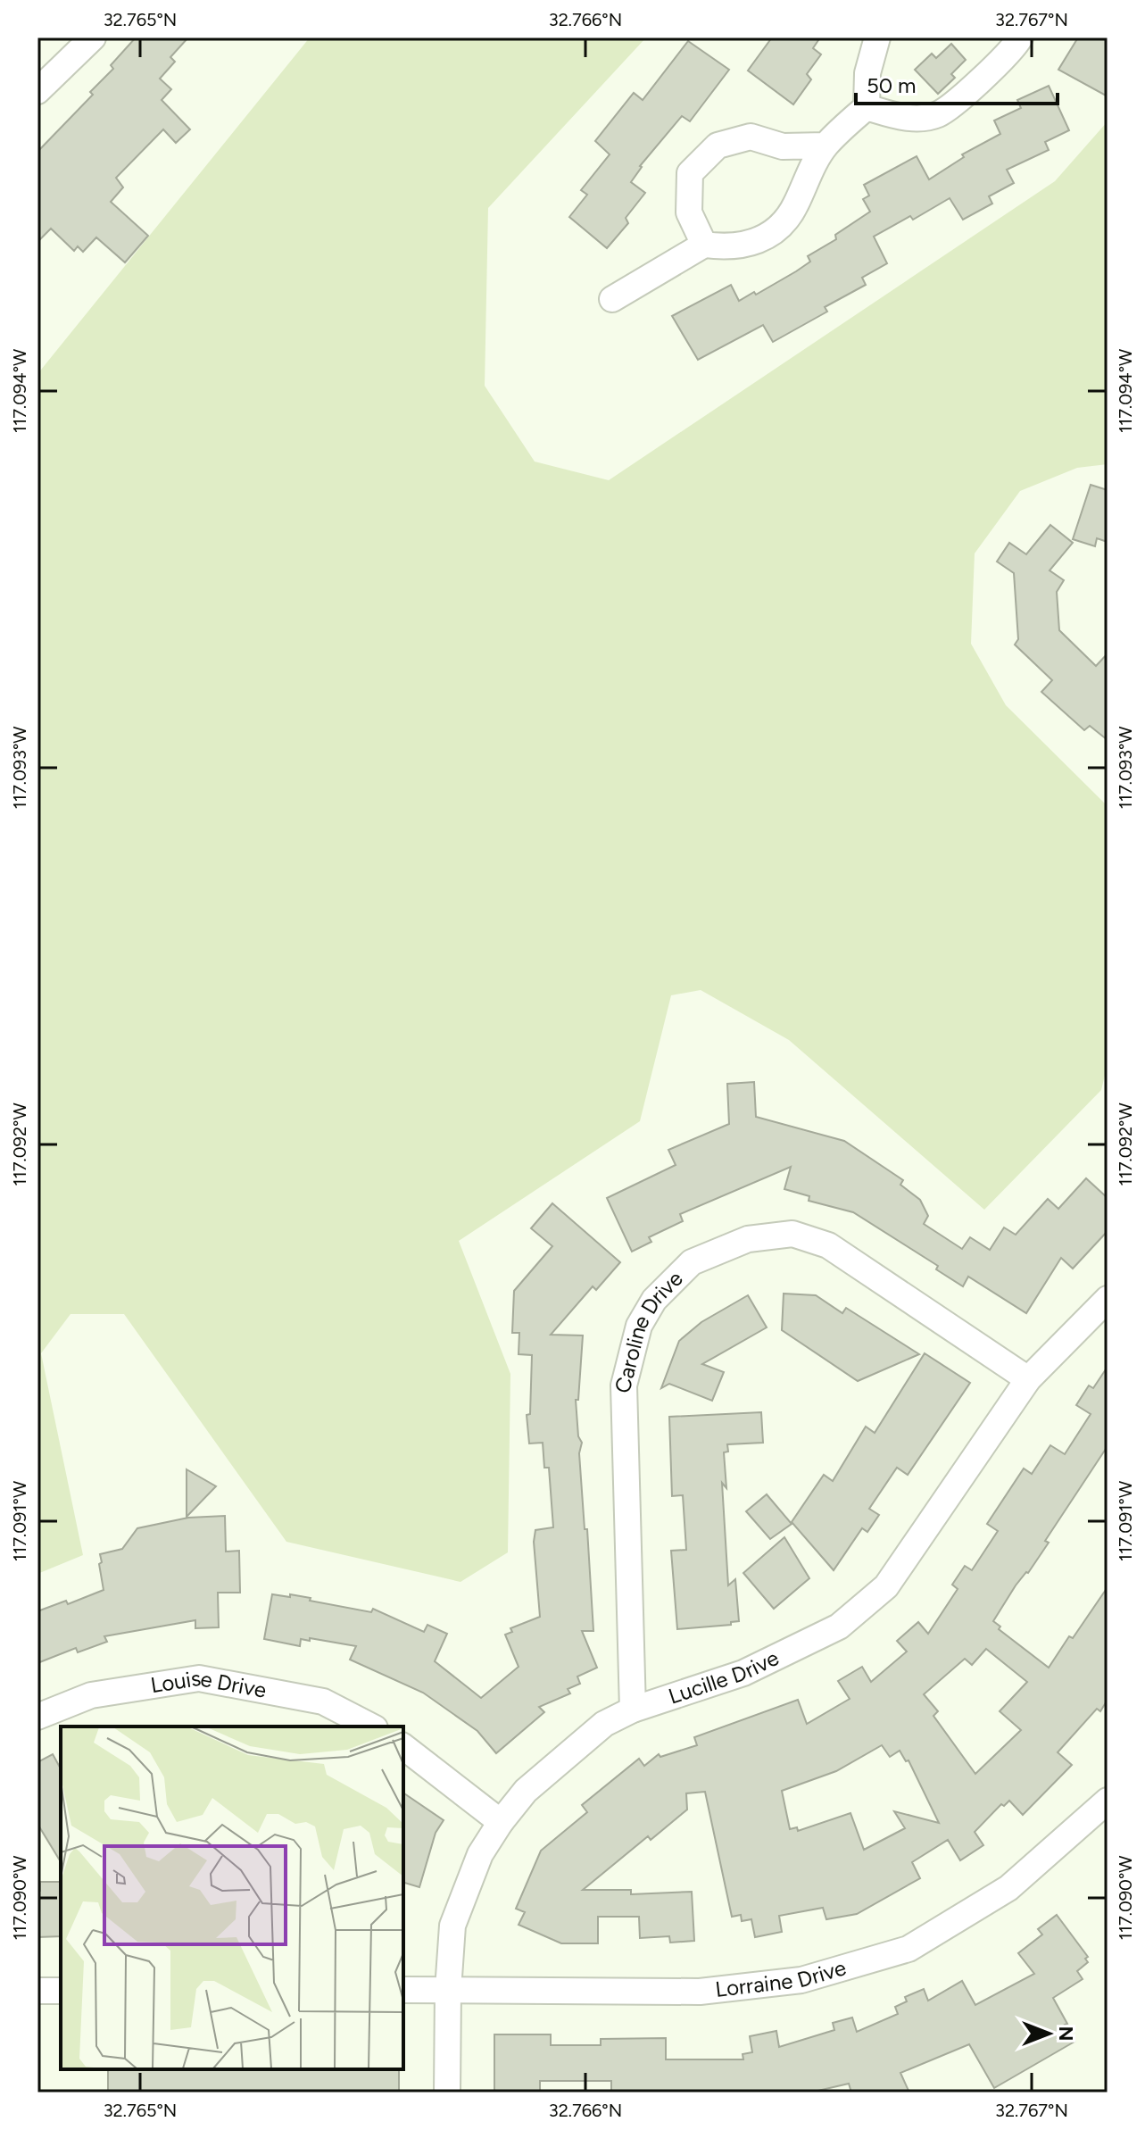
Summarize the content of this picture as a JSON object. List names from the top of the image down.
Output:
{
  "streets": {
    "street": [
      "Caroline Drive",
      "Lucille Drive",
      "Louise Drive",
      "Lorraine Drive"
    ]
  },
  "crossings": [
    ["Caroline Drive", "Lucille Drive"],
    ["Lucille Drive", "Lorraine Drive"]
  ],
  "scale_bar": "50 m",
  "north": "right",
  "coordinates": [
    "32.765°N",
    "32.766°N",
    "32.767°N",
    "117.094°W",
    "117.093°W",
    "117.092°W",
    "117.091°W",
    "117.090°W"
  ]
}
